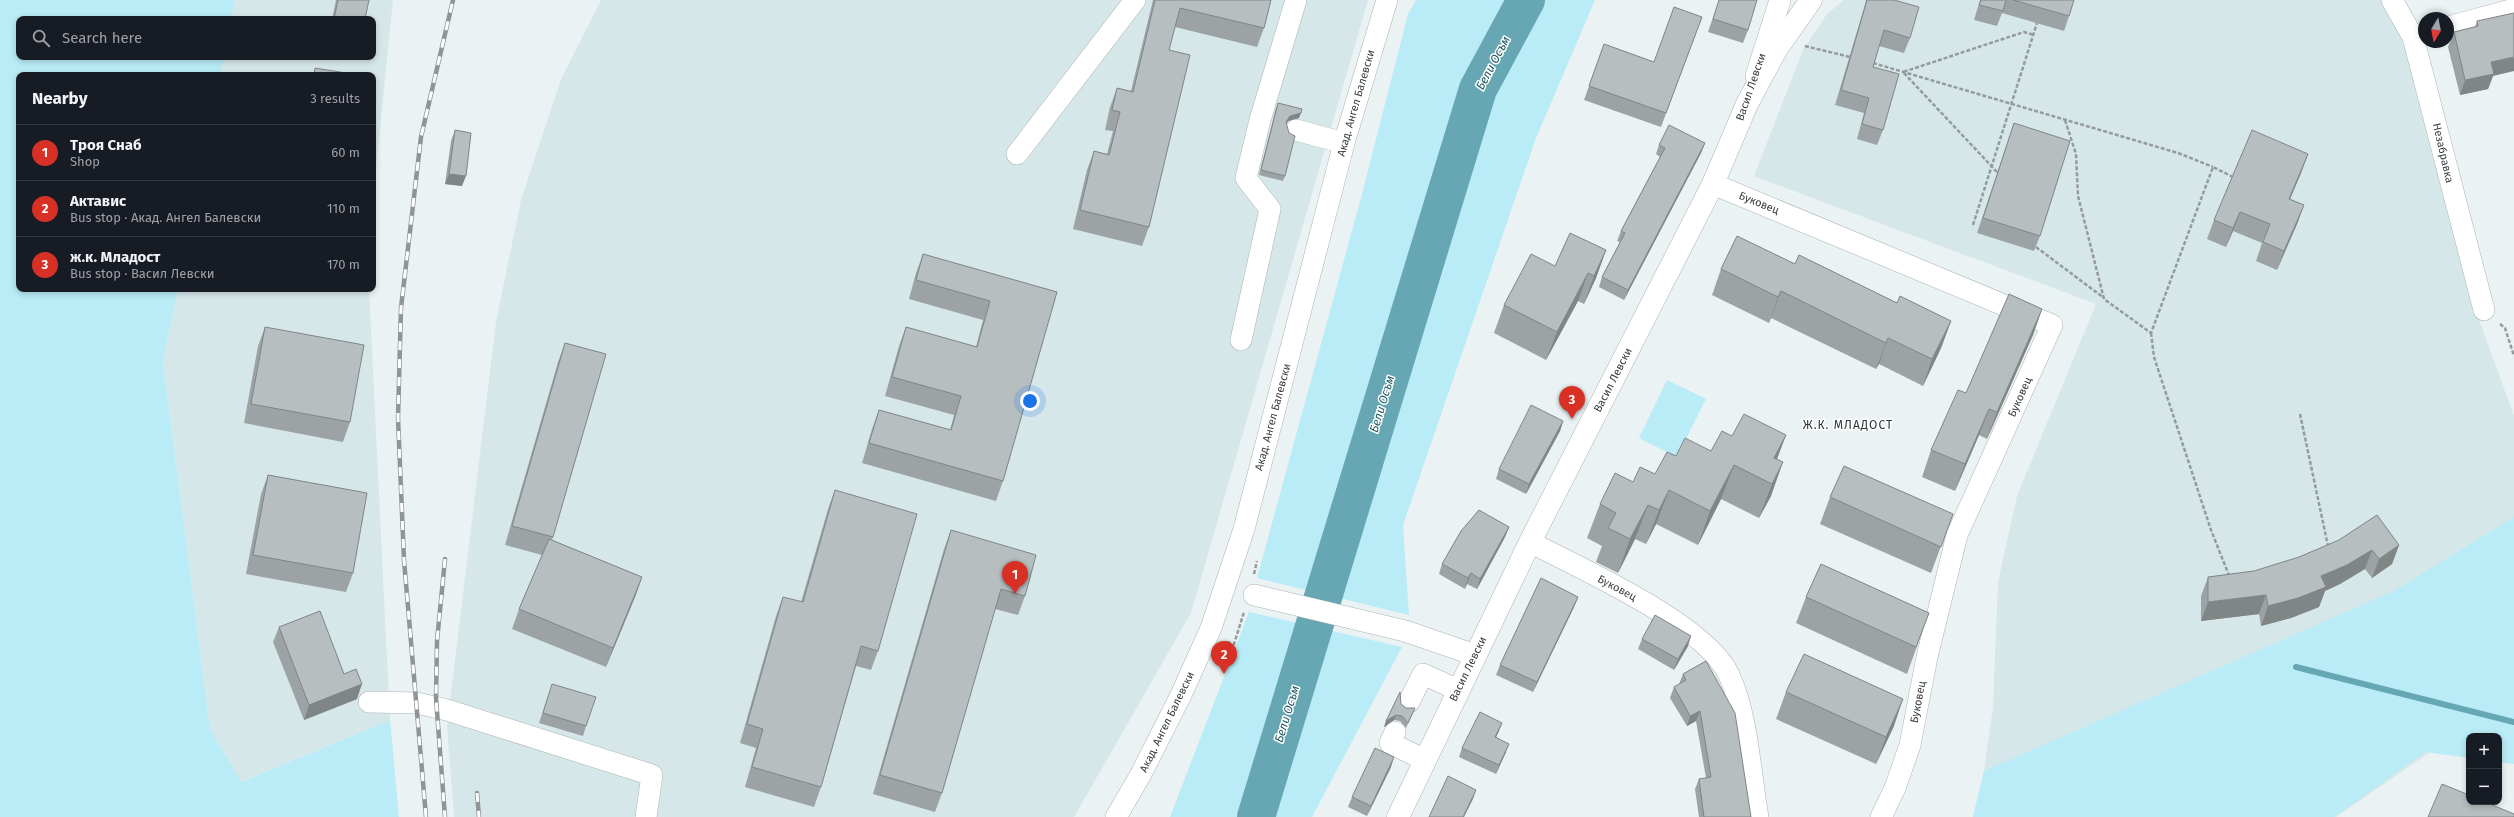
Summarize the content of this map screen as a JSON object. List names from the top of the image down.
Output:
{
  "streets": {
    "main road": ["Васил Левски"],
    "street": ["Акад. Ангел Балевски", "Незабравка", "Буковец"]
  },
  "crossings": [
    ["Васил Левски", "Буковец"]
  ],
  "districts": ["Ж.К. МЛАДОСТ"],
  "water": ["Бели Осъм"],
  "north": "bottom",
  "page": {
    "search": "Search here",
    "heading": ["Nearby", "3 results"],
    "list": [
      {
        "mark": "1",
        "name": "Троя Снаб",
        "note": "Shop",
        "value": "60 m"
      },
      {
        "mark": "2",
        "name": "Актавис",
        "note": "Bus stop · Акад. Ангел Балевски",
        "value": "110 m"
      },
      {
        "mark": "3",
        "name": "ж.к. Младост",
        "note": "Bus stop · Васил Левски",
        "value": "170 m"
      }
    ],
    "pins": ["3", "1", "2"],
    "map_buttons": ["+", "−"]
  }
}
